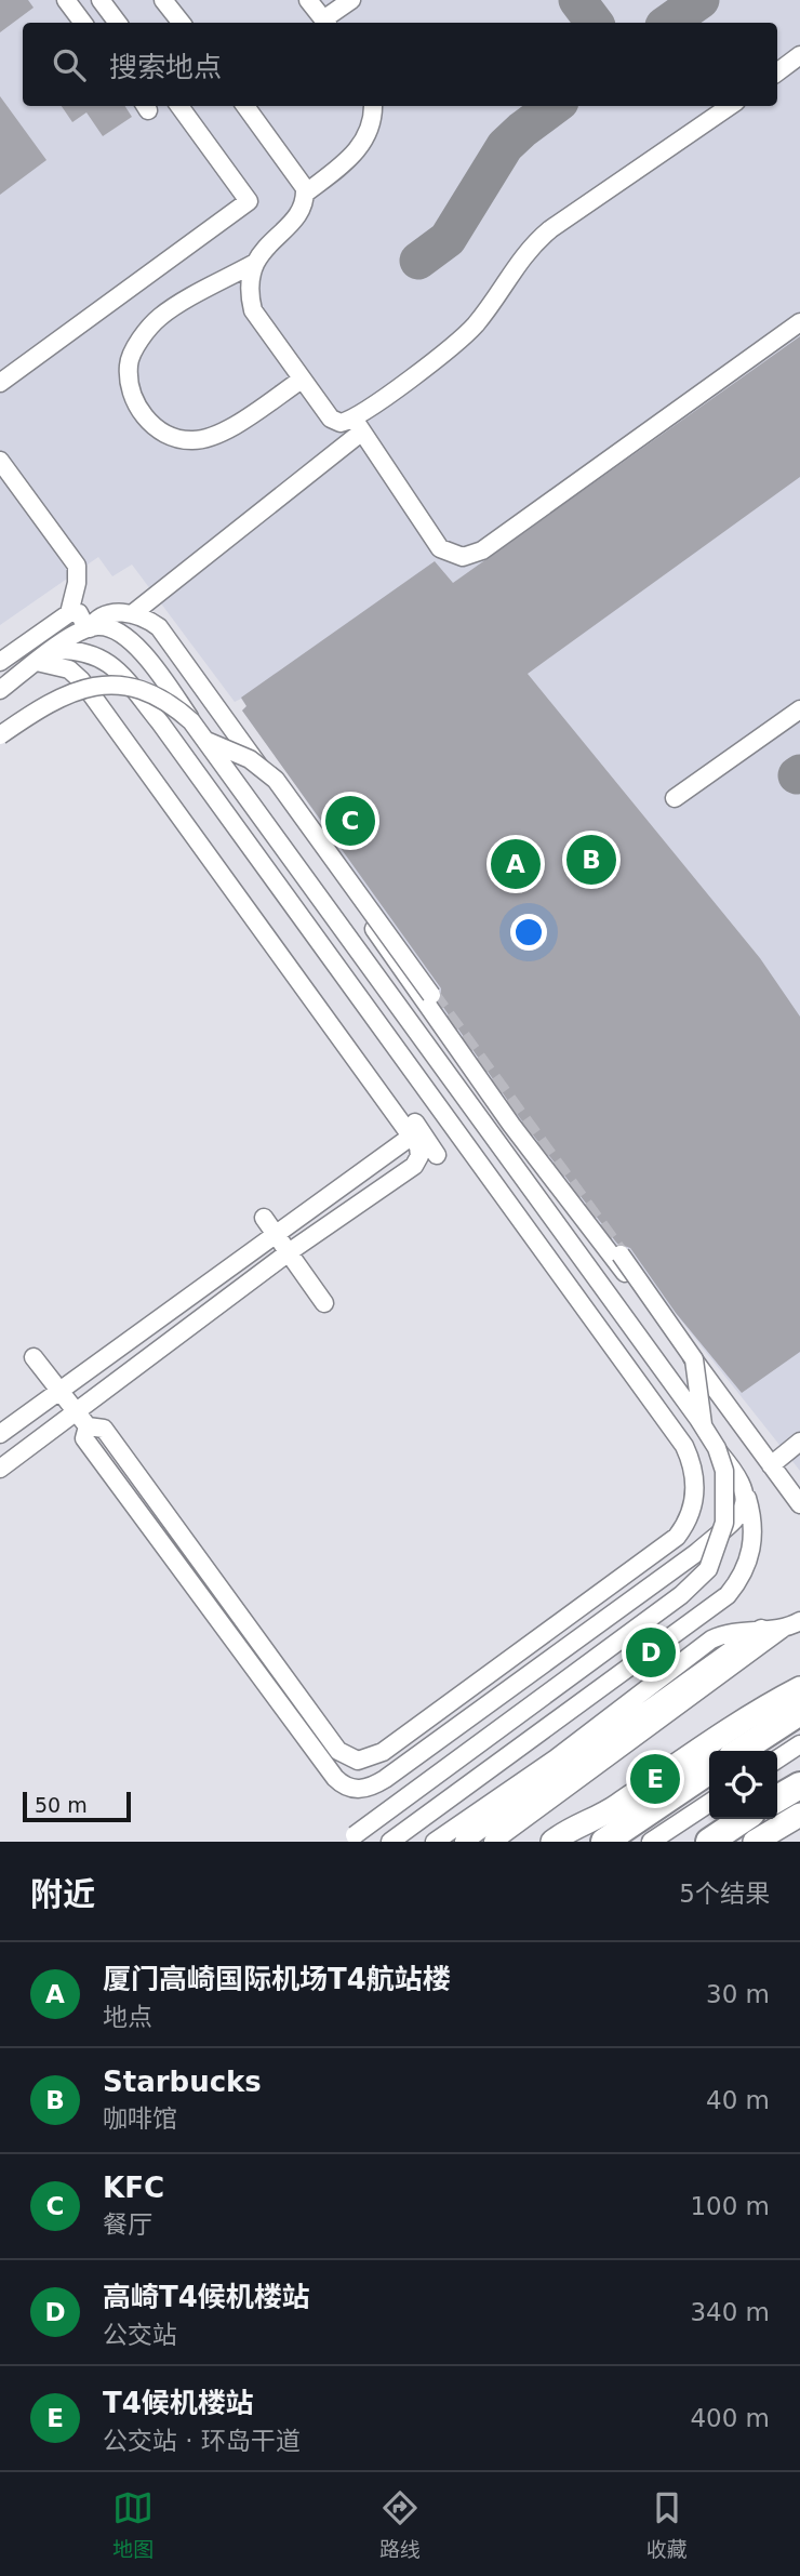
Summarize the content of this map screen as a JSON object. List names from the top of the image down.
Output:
{
  "scale_bar": "50 m",
  "page": {
    "search": "搜索地点",
    "pins": [
      "C",
      "B",
      "A",
      "D",
      "E"
    ],
    "scale": "50 m",
    "heading": ["附近", "5个结果"],
    "list": [
      {
        "mark": "A",
        "name": "厦门高崎国际机场T4航站楼",
        "note": "地点",
        "value": "30 m"
      },
      {
        "mark": "B",
        "name": "Starbucks",
        "note": "咖啡馆",
        "value": "40 m"
      },
      {
        "mark": "C",
        "name": "KFC",
        "note": "餐厅",
        "value": "100 m"
      },
      {
        "mark": "D",
        "name": "高崎T4候机楼站",
        "note": "公交站",
        "value": "340 m"
      },
      {
        "mark": "E",
        "name": "T4候机楼站",
        "note": "公交站 · 环岛干道",
        "value": "400 m"
      }
    ],
    "nav": ["地图", "路线", "收藏"]
  }
}
